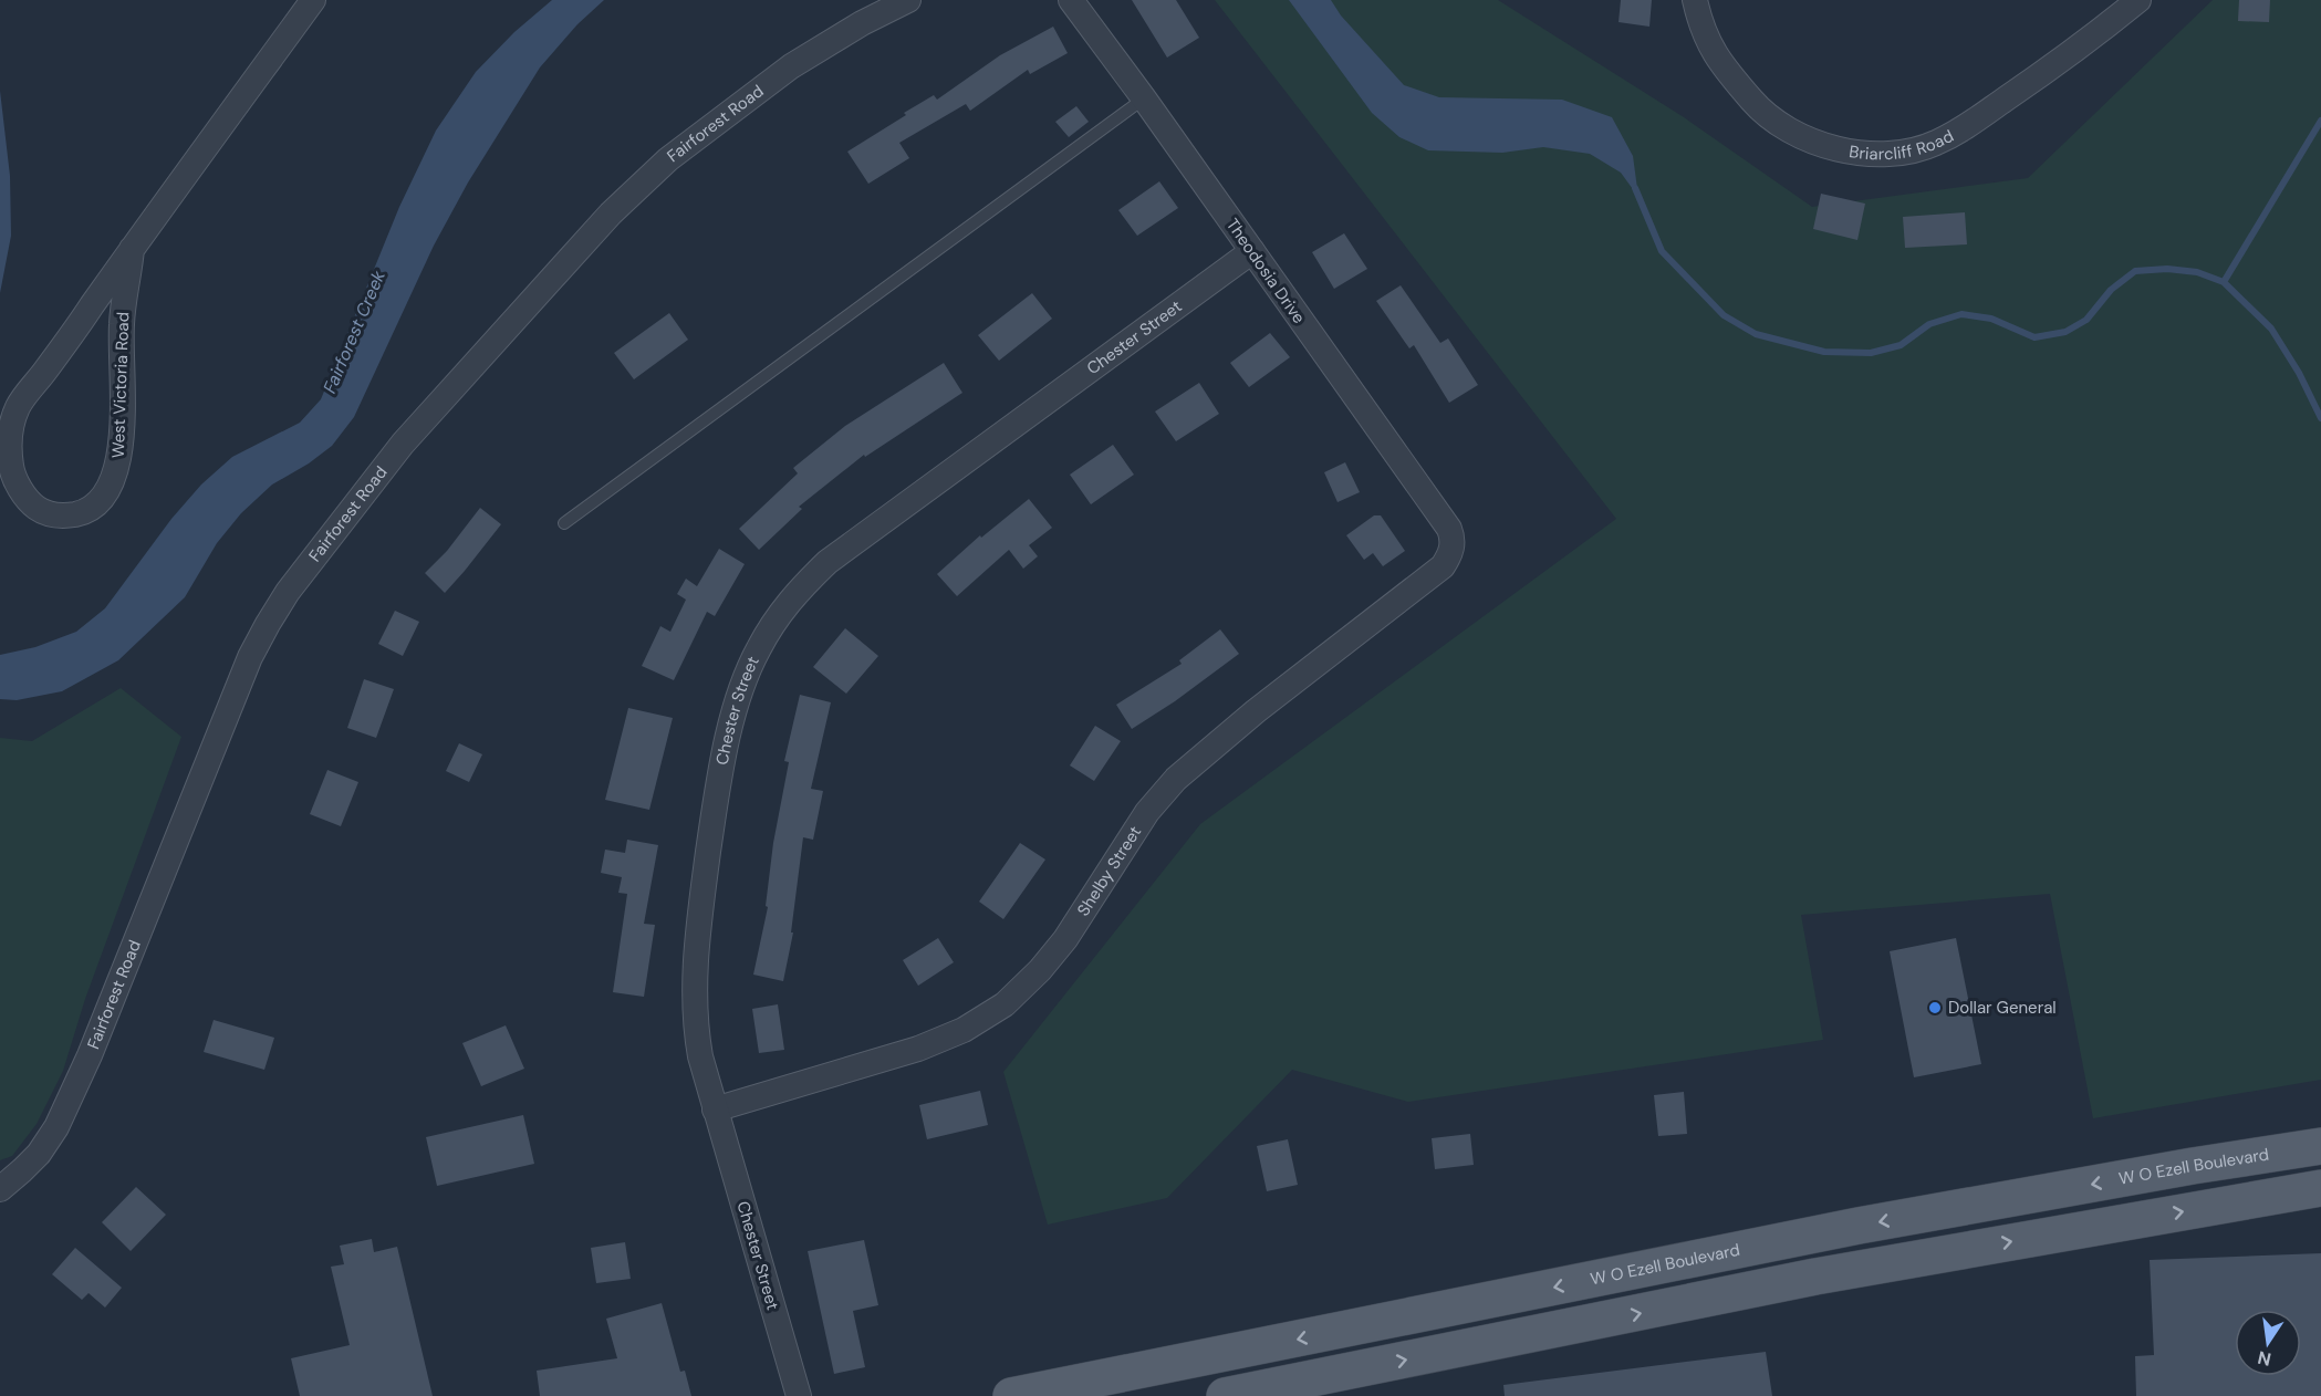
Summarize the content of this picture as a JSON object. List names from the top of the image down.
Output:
{
  "streets": {
    "main road": ["W O Ezell Boulevard"],
    "street": [
      "Fairforest Road",
      "Briarcliff Road",
      "Theodosia Drive",
      "Chester Street",
      "West Victoria Road",
      "Shelby Street"
    ]
  },
  "crossings": [
    ["Theodosia Drive", "Chester Street"],
    ["Theodosia Drive", "Shelby Street"],
    ["Chester Street", "Shelby Street"]
  ],
  "water": ["Fairforest Creek"],
  "places": ["Dollar General"],
  "north": "bottom"
}
